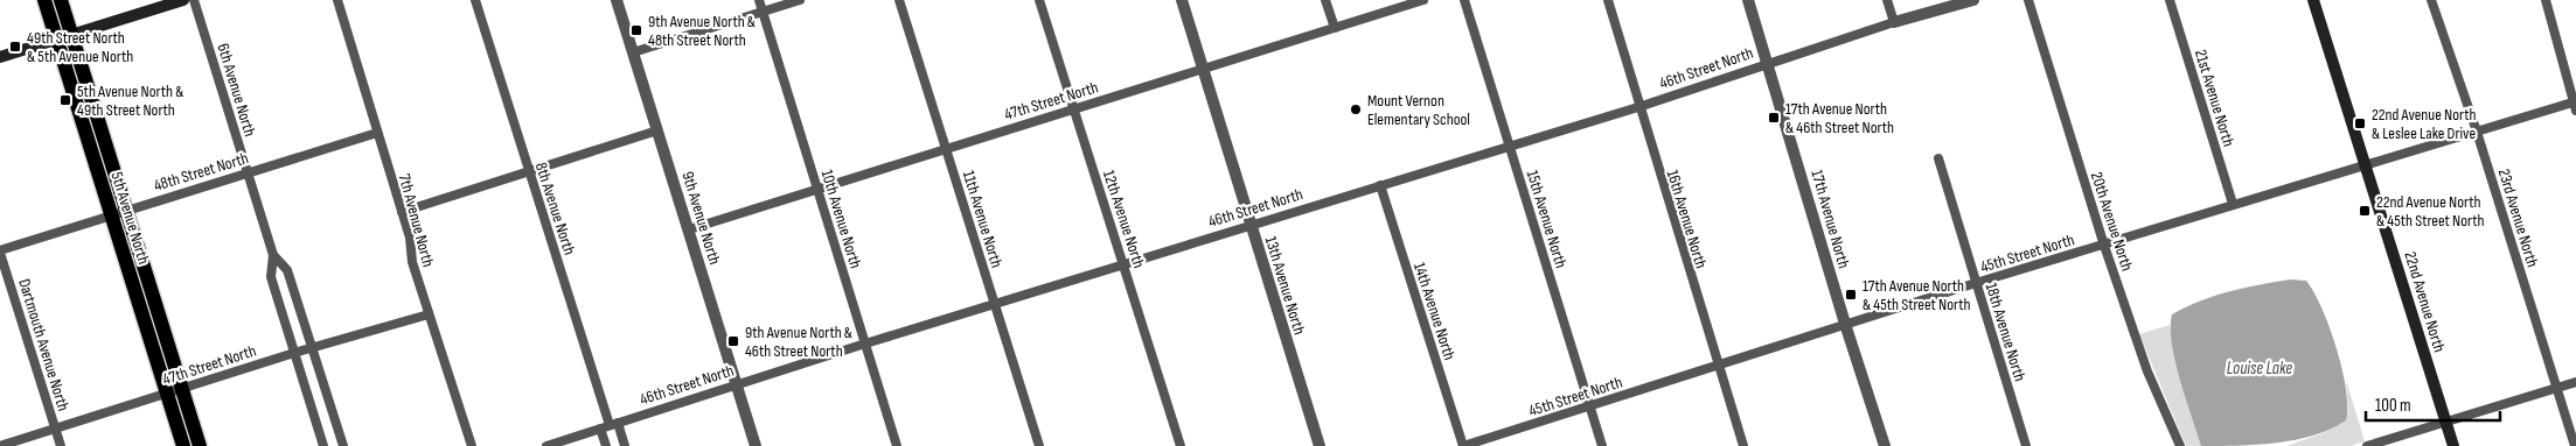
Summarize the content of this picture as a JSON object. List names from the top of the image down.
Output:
{
  "streets": {
    "main road": ["5th Avenue North", "22nd Avenue North"],
    "street": [
      "46th Street North",
      "6th Avenue North",
      "21st Avenue North",
      "47th Street North",
      "48th Street North",
      "8th Avenue North",
      "9th Avenue North",
      "23rd Avenue North",
      "10th Avenue North",
      "11th Avenue North",
      "12th Avenue North",
      "15th Avenue North",
      "16th Avenue North",
      "17th Avenue North",
      "7th Avenue North",
      "20th Avenue North",
      "45th Street North",
      "13th Avenue North",
      "14th Avenue North",
      "18th Avenue North",
      "Dartmouth Avenue North"
    ]
  },
  "crossings": [
    ["46th Street North", "8th Avenue North"],
    ["46th Street North", "9th Avenue North"],
    ["46th Street North", "10th Avenue North"],
    ["46th Street North", "11th Avenue North"],
    ["46th Street North", "12th Avenue North"],
    ["46th Street North", "15th Avenue North"],
    ["46th Street North", "16th Avenue North"],
    ["46th Street North", "17th Avenue North"],
    ["46th Street North", "13th Avenue North"],
    ["46th Street North", "14th Avenue North"],
    ["6th Avenue North", "47th Street North"],
    ["6th Avenue North", "48th Street North"],
    ["21st Avenue North", "45th Street North"],
    ["47th Street North", "5th Avenue North"],
    ["47th Street North", "9th Avenue North"],
    ["47th Street North", "10th Avenue North"],
    ["47th Street North", "11th Avenue North"],
    ["47th Street North", "12th Avenue North"],
    ["47th Street North", "7th Avenue North"],
    ["47th Street North", "13th Avenue North"],
    ["47th Street North", "Dartmouth Avenue North"],
    ["48th Street North", "5th Avenue North"],
    ["48th Street North", "7th Avenue North"],
    ["48th Street North", "Dartmouth Avenue North"],
    ["23rd Avenue North", "45th Street North"],
    ["15th Avenue North", "45th Street North"],
    ["16th Avenue North", "45th Street North"],
    ["17th Avenue North", "45th Street North"],
    ["20th Avenue North", "45th Street North"],
    ["45th Street North", "22nd Avenue North"],
    ["45th Street North", "14th Avenue North"],
    ["45th Street North", "18th Avenue North"]
  ],
  "water": ["Louise Lake"],
  "places": {
    "transit": [
      "9th Avenue North & 48th Street North",
      "49th Street North & 5th Avenue North",
      "5th Avenue North & 49th Street North",
      "17th Avenue North & 46th Street North",
      "22nd Avenue North & Leslee Lake Drive",
      "22nd Avenue North & 45th Street North",
      "17th Avenue North & 45th Street North",
      "9th Avenue North & 46th Street North"
    ],
    "other": ["Mount Vernon Elementary School"]
  },
  "scale_bar": "100 m"
}
